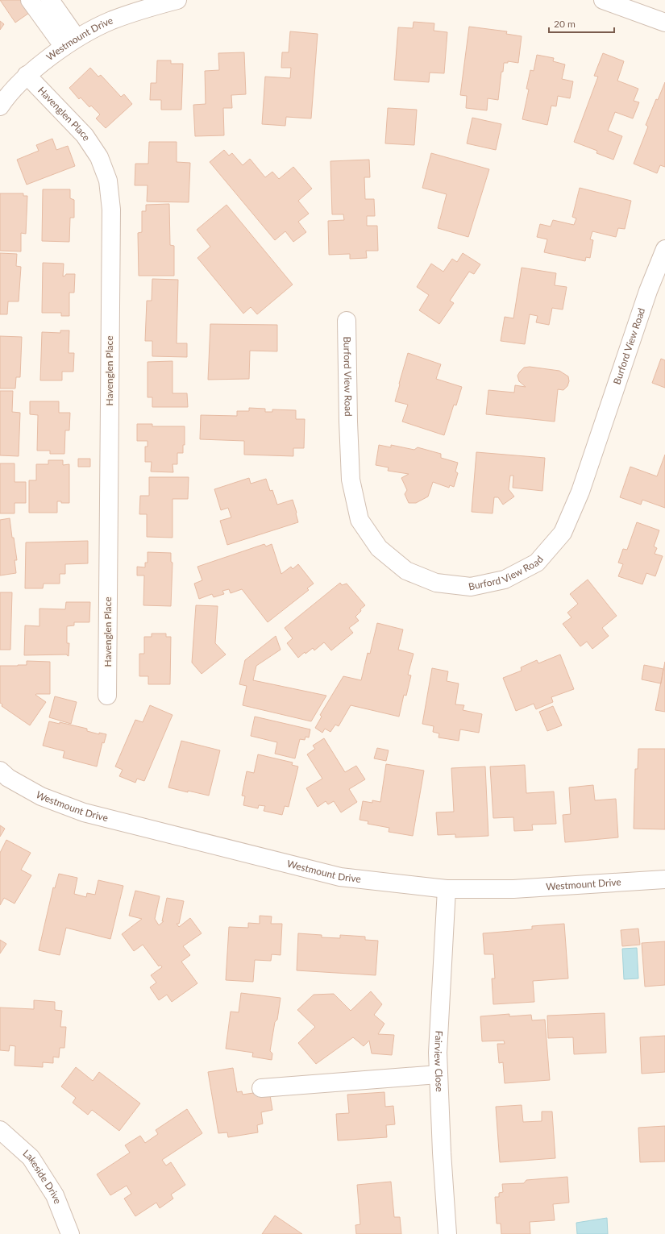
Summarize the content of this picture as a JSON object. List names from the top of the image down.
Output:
{
  "streets": {
    "street": [
      "Westmount Drive",
      "Havenglen Place",
      "Burford View Road",
      "Fairview Close",
      "Lakeside Drive"
    ]
  },
  "crossings": [
    ["Westmount Drive", "Havenglen Place"],
    ["Westmount Drive", "Fairview Close"]
  ],
  "scale_bar": "20 m"
}
